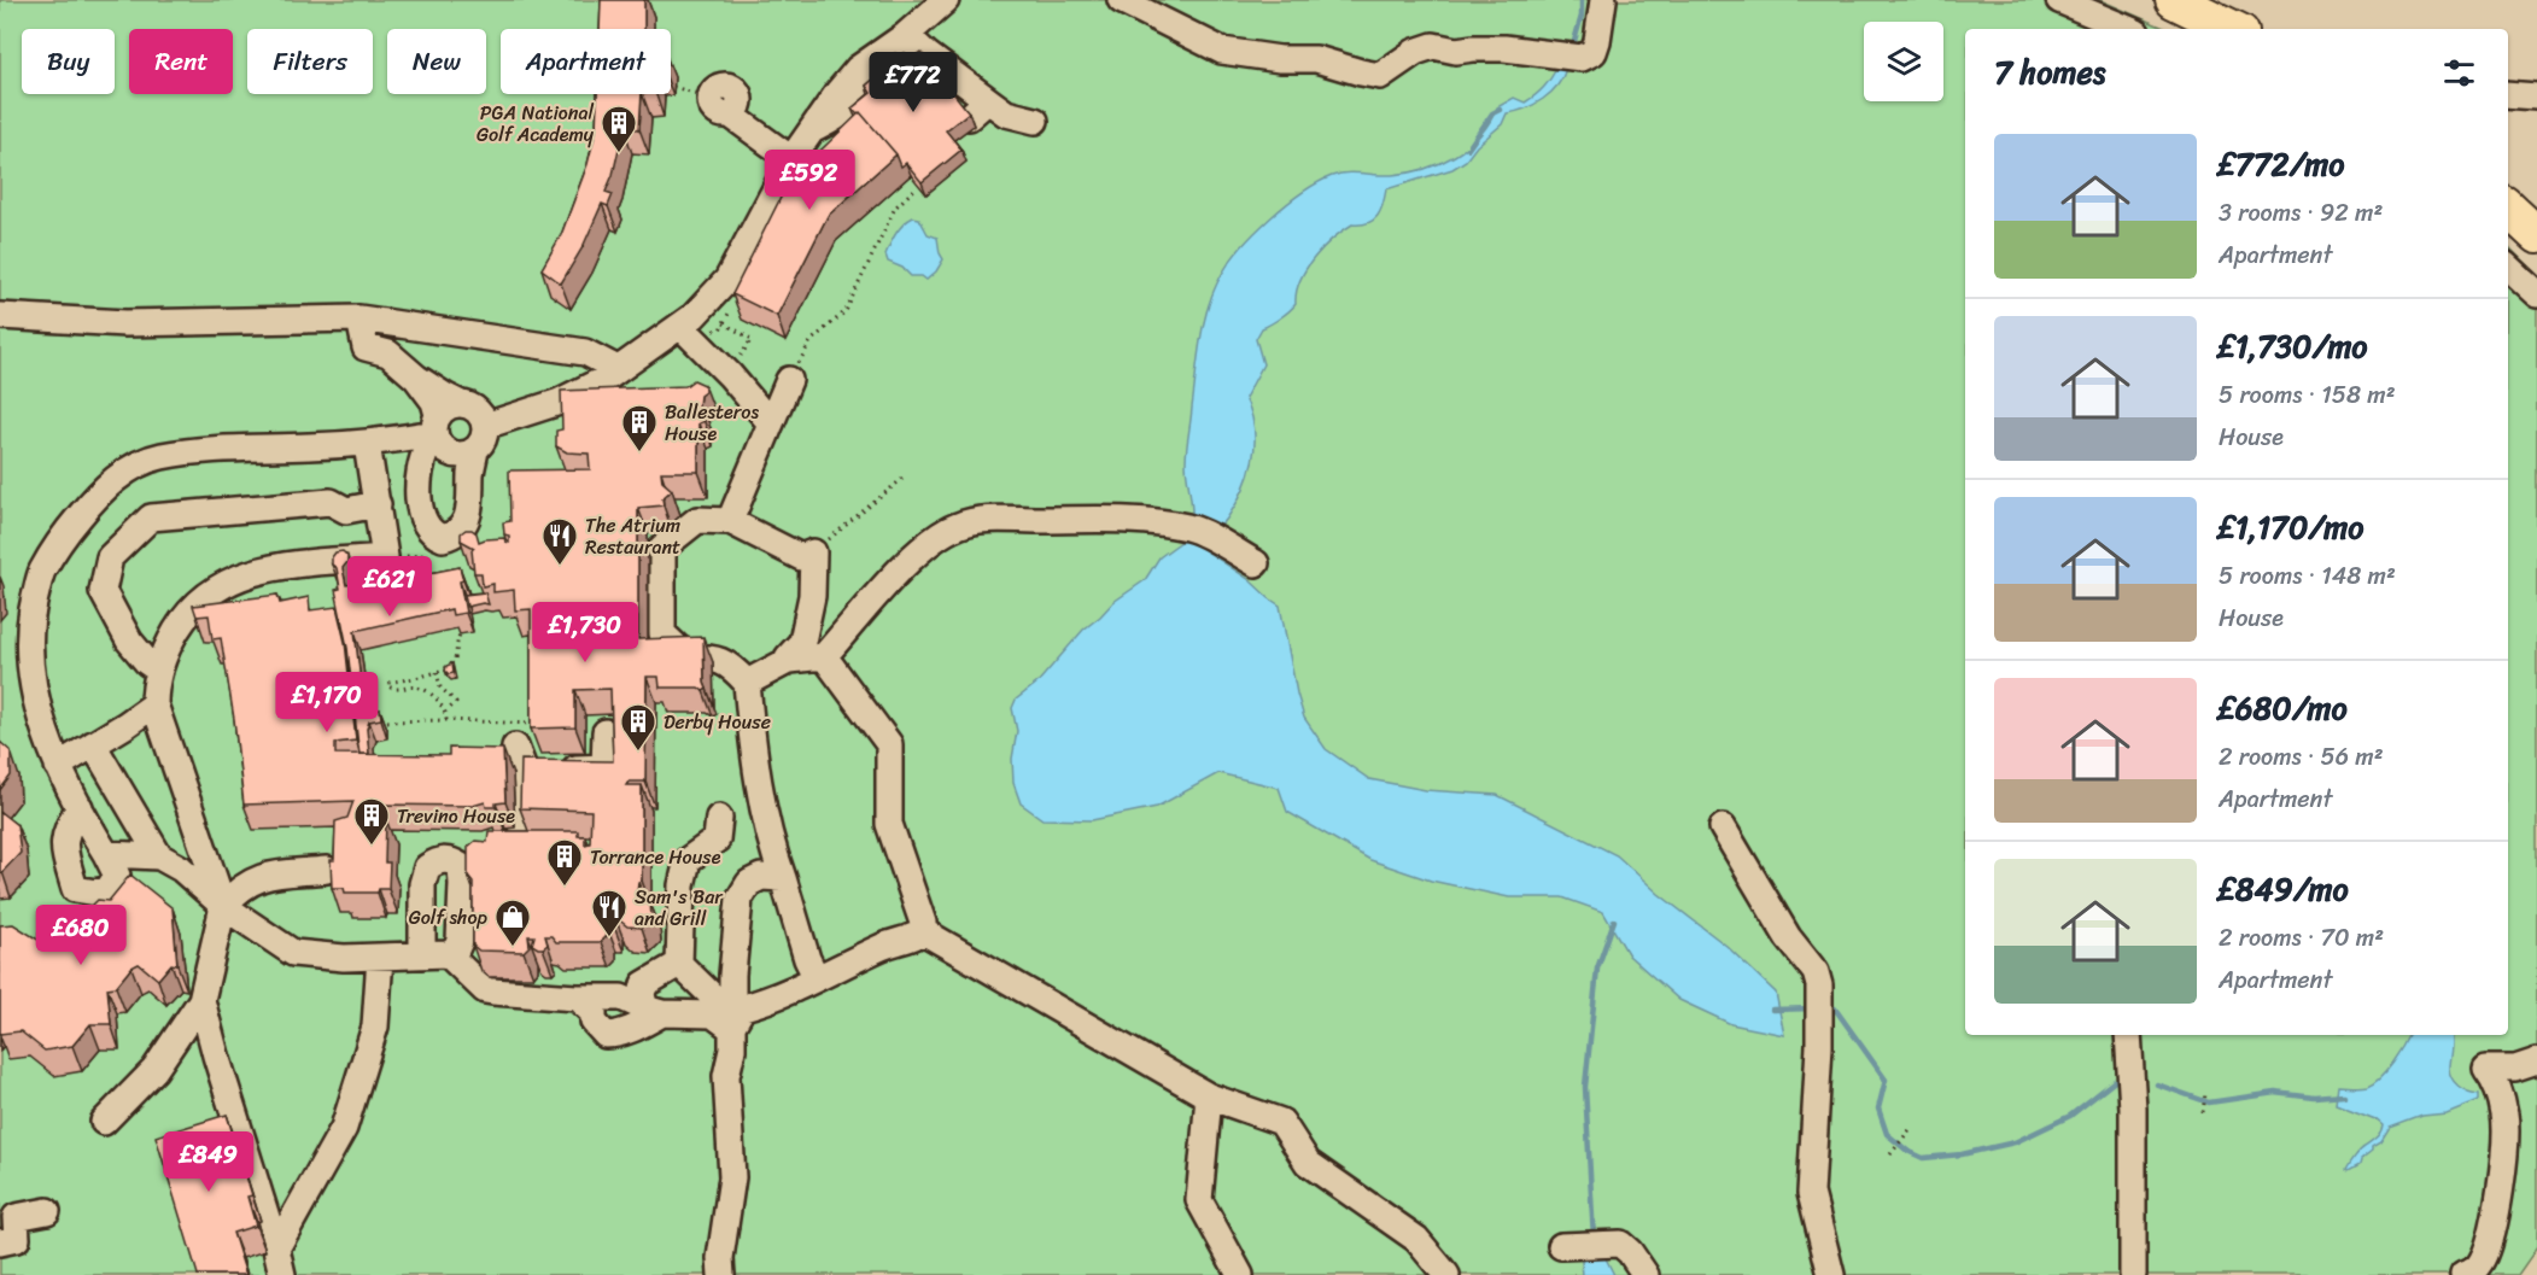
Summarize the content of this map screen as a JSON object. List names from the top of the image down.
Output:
{
  "places": {
    "building": [
      "PGA National Golf Academy",
      "Ballesteros House",
      "Derby House",
      "Trevino House",
      "Torrance House"
    ],
    "restaurant": ["The Atrium Restaurant", "Sam's Bar and Grill"],
    "shop": ["Golf shop"]
  },
  "page": {
    "chip": [
      "Buy",
      "Rent",
      "Filters",
      "New",
      "Apartment"
    ],
    "heading": "7 homes",
    "price": [
      "£772",
      "£592",
      "£621",
      "£1,730",
      "£1,170",
      "£680",
      "£849"
    ],
    "list": [
      {
        "name": "£772/mo",
        "note": "3 rooms · 92 m² · Apartment"
      },
      {
        "name": "£1,730/mo",
        "note": "5 rooms · 158 m² · House"
      },
      {
        "name": "£1,170/mo",
        "note": "5 rooms · 148 m² · House"
      },
      {
        "name": "£680/mo",
        "note": "2 rooms · 56 m² · Apartment"
      },
      {
        "name": "£849/mo",
        "note": "2 rooms · 70 m² · Apartment"
      }
    ]
  }
}
